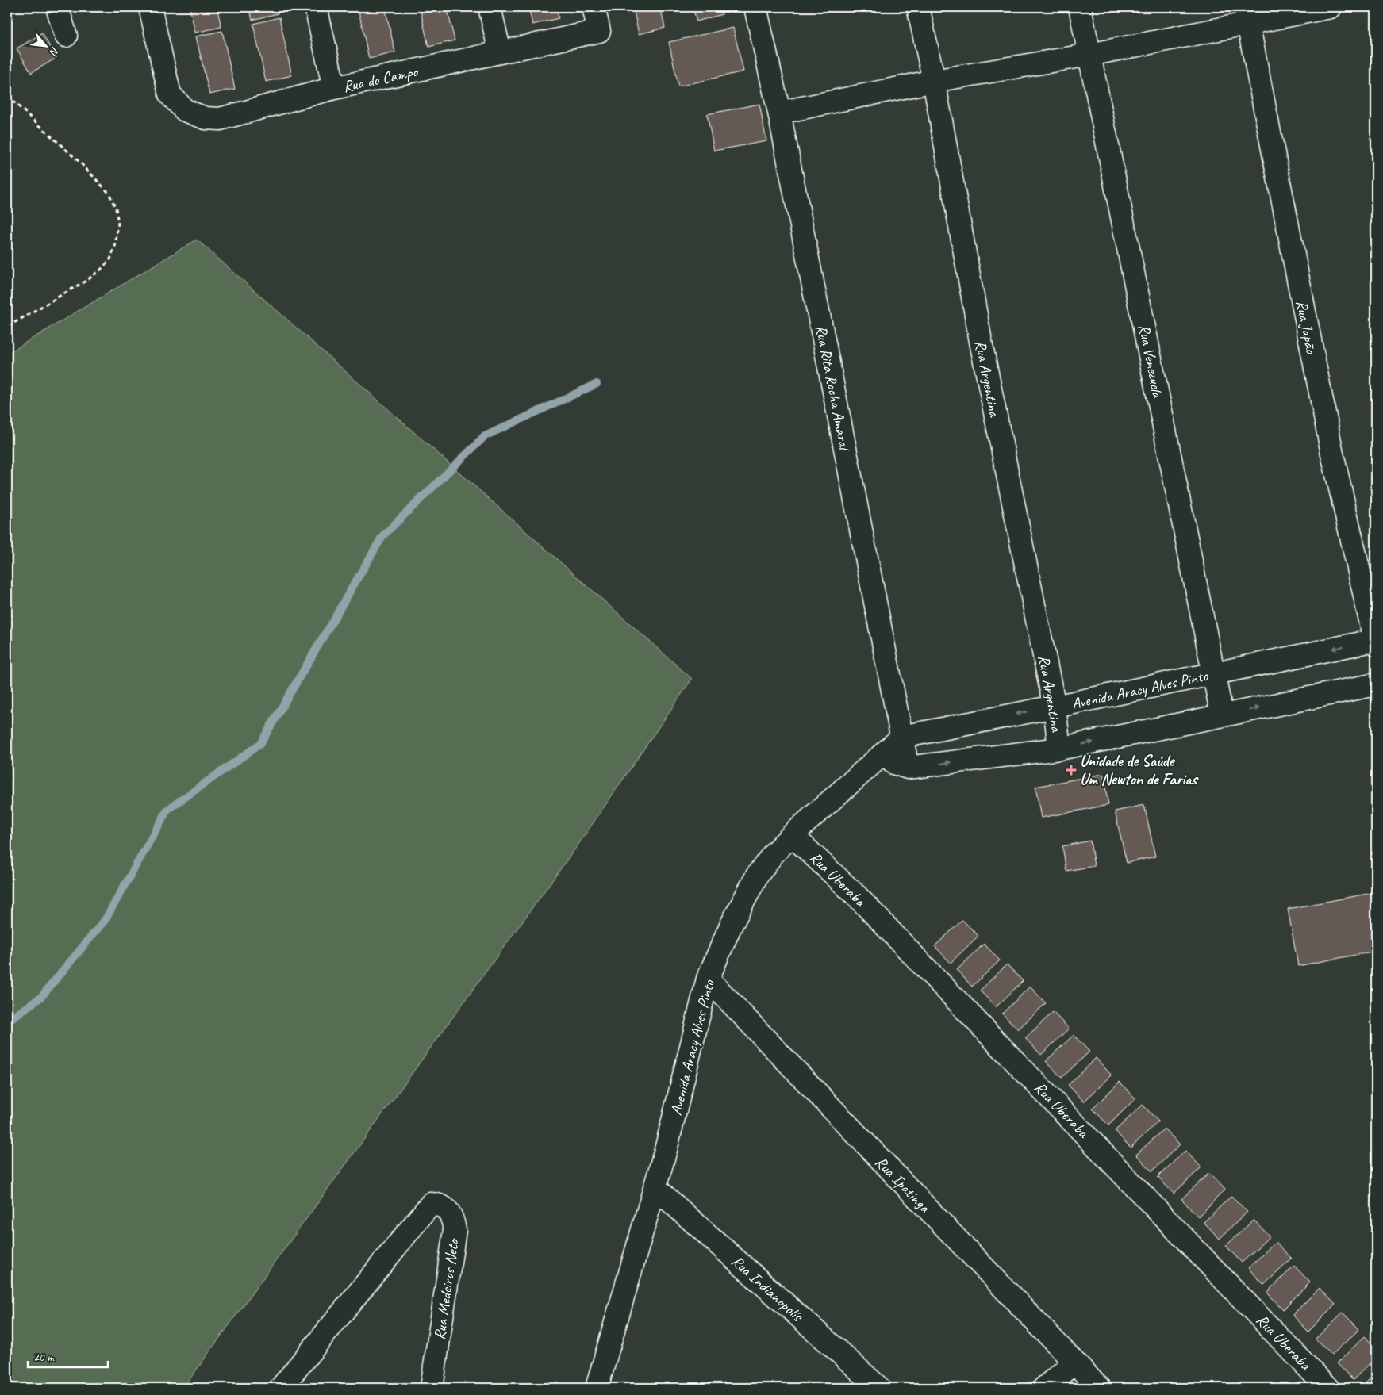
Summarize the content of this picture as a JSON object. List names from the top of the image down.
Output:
{
  "streets": {
    "street": [
      "Rua do Campo",
      "Rua Japão",
      "Rua Venezuela",
      "Rua Argentina",
      "Rua Rita Rocha Amaral",
      "Avenida Aracy Alves Pinto",
      "Rua Uberaba",
      "Rua Ipatinga",
      "Rua Indianopolís",
      "Rua Medeiros Neto"
    ]
  },
  "crossings": [
    ["Rua Japão", "Avenida Aracy Alves Pinto"],
    ["Rua Venezuela", "Avenida Aracy Alves Pinto"],
    ["Rua Argentina", "Avenida Aracy Alves Pinto"],
    ["Rua Rita Rocha Amaral", "Avenida Aracy Alves Pinto"],
    ["Avenida Aracy Alves Pinto", "Rua Uberaba"],
    ["Avenida Aracy Alves Pinto", "Rua Ipatinga"],
    ["Avenida Aracy Alves Pinto", "Rua Indianopolís"]
  ],
  "places": {
    "health": ["Unidade de Saúde Um Newton de Farias"]
  },
  "scale_bar": "20 m",
  "north": "bottom right"
}
